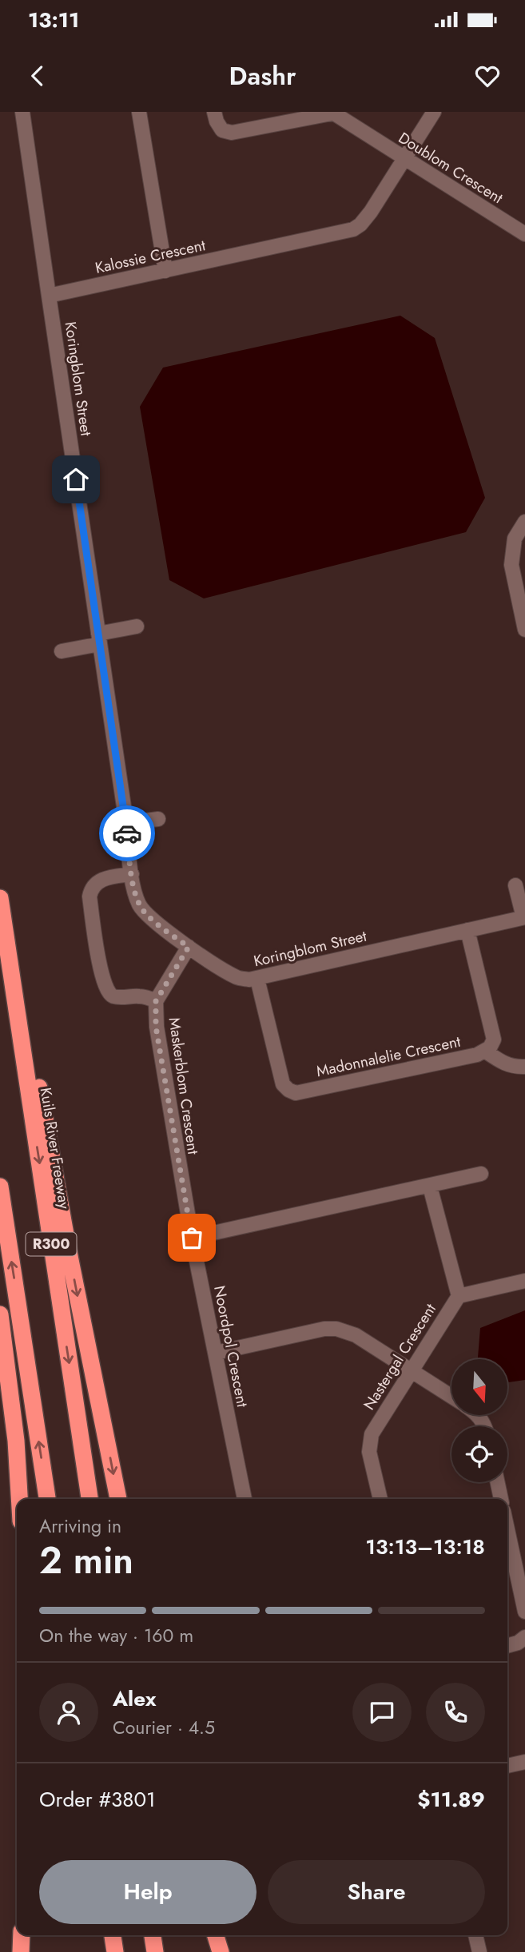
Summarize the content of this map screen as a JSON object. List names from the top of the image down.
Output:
{
  "streets": {
    "highway": ["Kuils River Freeway", "R300"],
    "street": [
      "Doublom Crescent",
      "Kalossie Crescent",
      "Koringblom Street",
      "Madonnalelie Crescent",
      "Maskerblom Crescent",
      "Noordpol Crescent",
      "Nastergal Crescent"
    ]
  },
  "crossings": [
    ["Doublom Crescent", "Kalossie Crescent"],
    ["Kalossie Crescent", "Koringblom Street"],
    ["Koringblom Street", "Madonnalelie Crescent"],
    ["Koringblom Street", "Maskerblom Crescent"],
    ["Maskerblom Crescent", "Noordpol Crescent"]
  ],
  "north": "bottom",
  "page": {
    "status": "13:11",
    "header": "Dashr",
    "heading": ["2 min", "Arriving in", "13:13–13:18"],
    "panel": [
      "Alex",
      "Courier · 4.5",
      "Order #3801",
      "$11.89"
    ],
    "bar": "On the way · 160 m",
    "buttons": ["Help", "Share"]
  }
}
